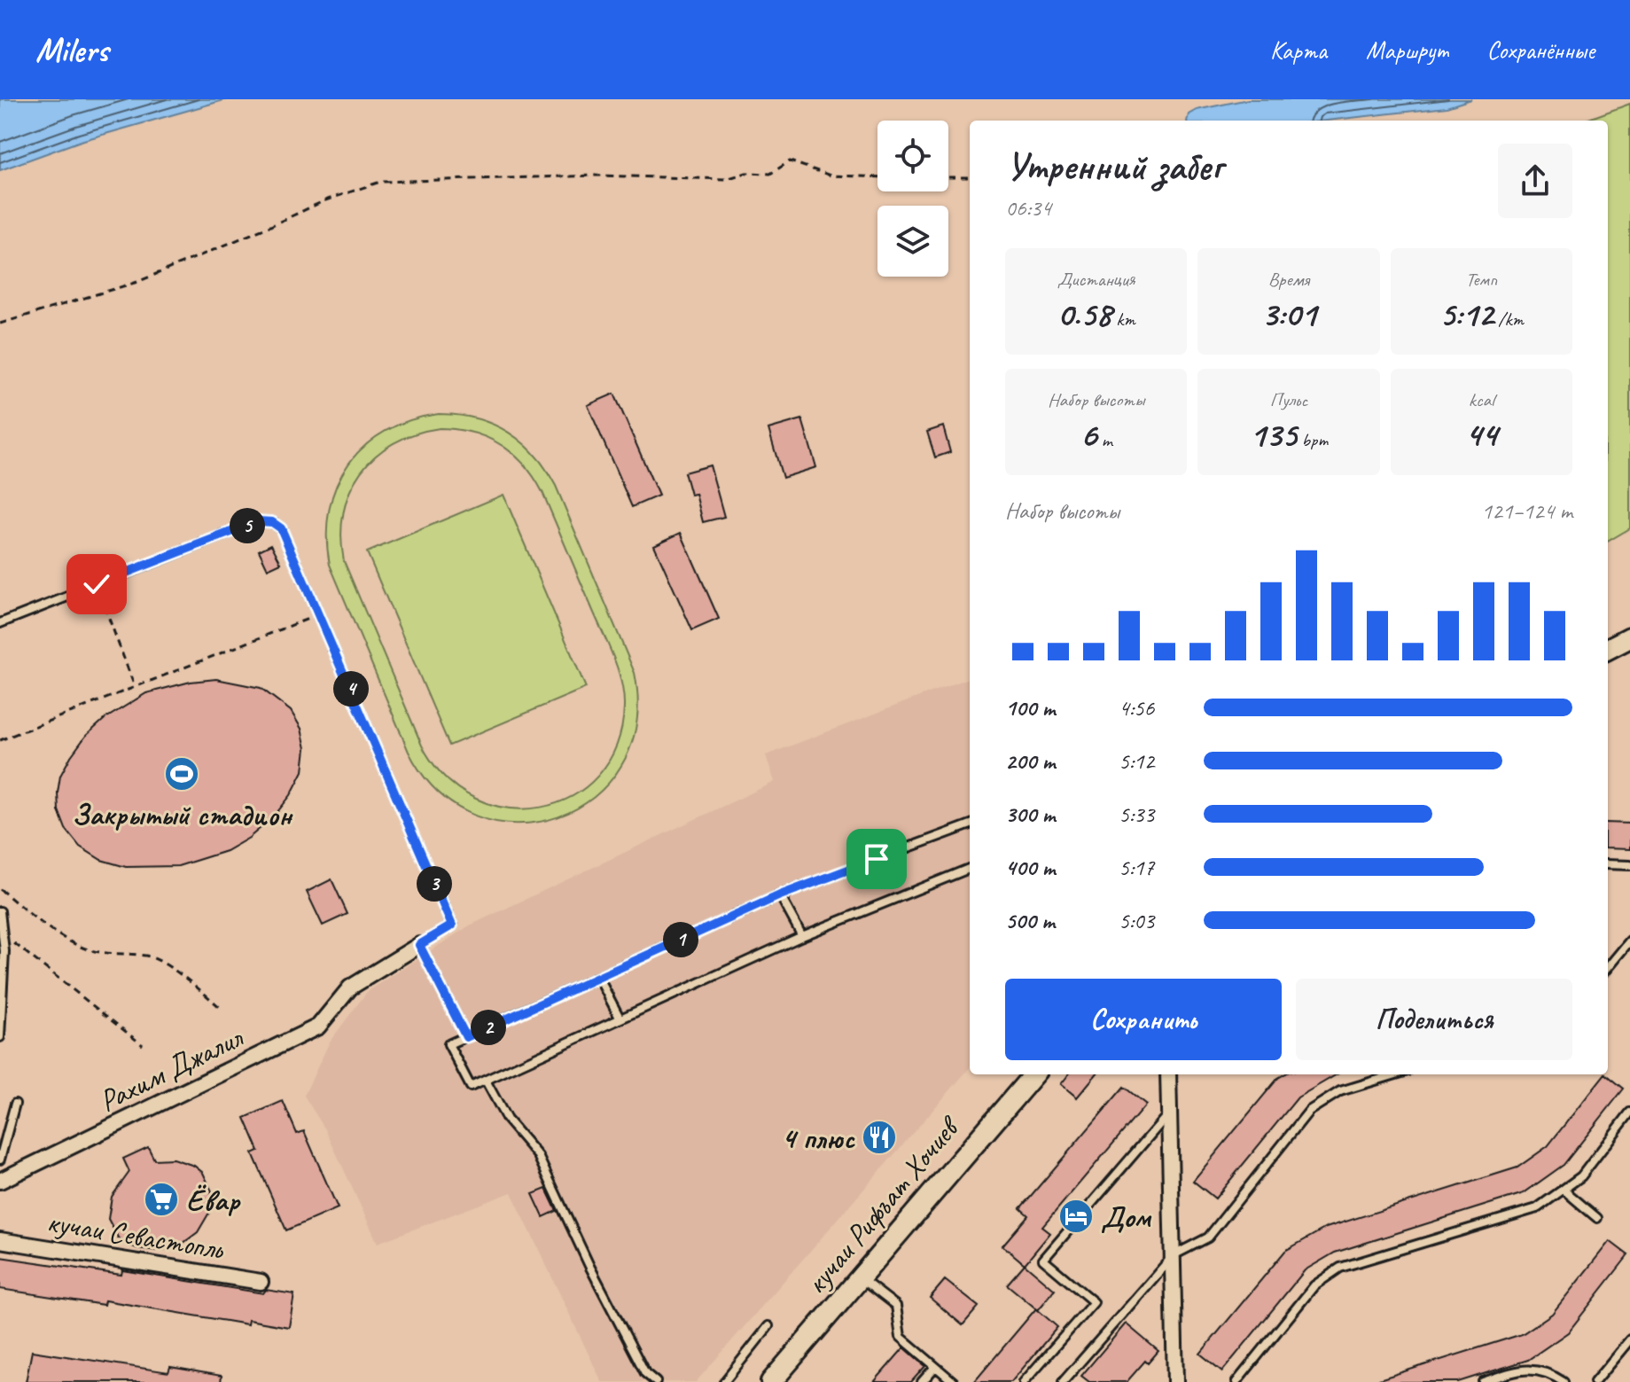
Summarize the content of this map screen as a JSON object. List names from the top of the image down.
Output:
{
  "streets": {
    "main road": ["кучаи Рифъат Хочиев"],
    "street": ["Рахим Джалил", "кучаи Севастопль"]
  },
  "places": {
    "sports": ["Закрытый стадион"],
    "restaurant": ["4 плюс"],
    "supermarket": ["Ёвар"],
    "hotel": ["Дом"]
  },
  "page": {
    "header": "Milers",
    "nav": ["Карта", "Маршрут", "Сохранённые"],
    "heading": ["Утренний забег", "06:34"],
    "stats": [
      ["Дистанция", "0.58 km"],
      ["Время", "3:01"],
      ["Темп", "5:12 /km"],
      ["Набор высоты", "6 m"],
      ["Пульс", "135 bpm"],
      ["kcal", "44"]
    ],
    "chart": ["Набор высоты", "121–124 m"],
    "pins": [
      "5",
      "4",
      "3",
      "1",
      "2"
    ],
    "list": [
      {
        "name": "100 m",
        "note": "4:56"
      },
      {
        "name": "200 m",
        "note": "5:12"
      },
      {
        "name": "300 m",
        "note": "5:33"
      },
      {
        "name": "400 m",
        "note": "5:17"
      },
      {
        "name": "500 m",
        "note": "5:03"
      }
    ],
    "buttons": ["Сохранить", "Поделиться"]
  }
}
